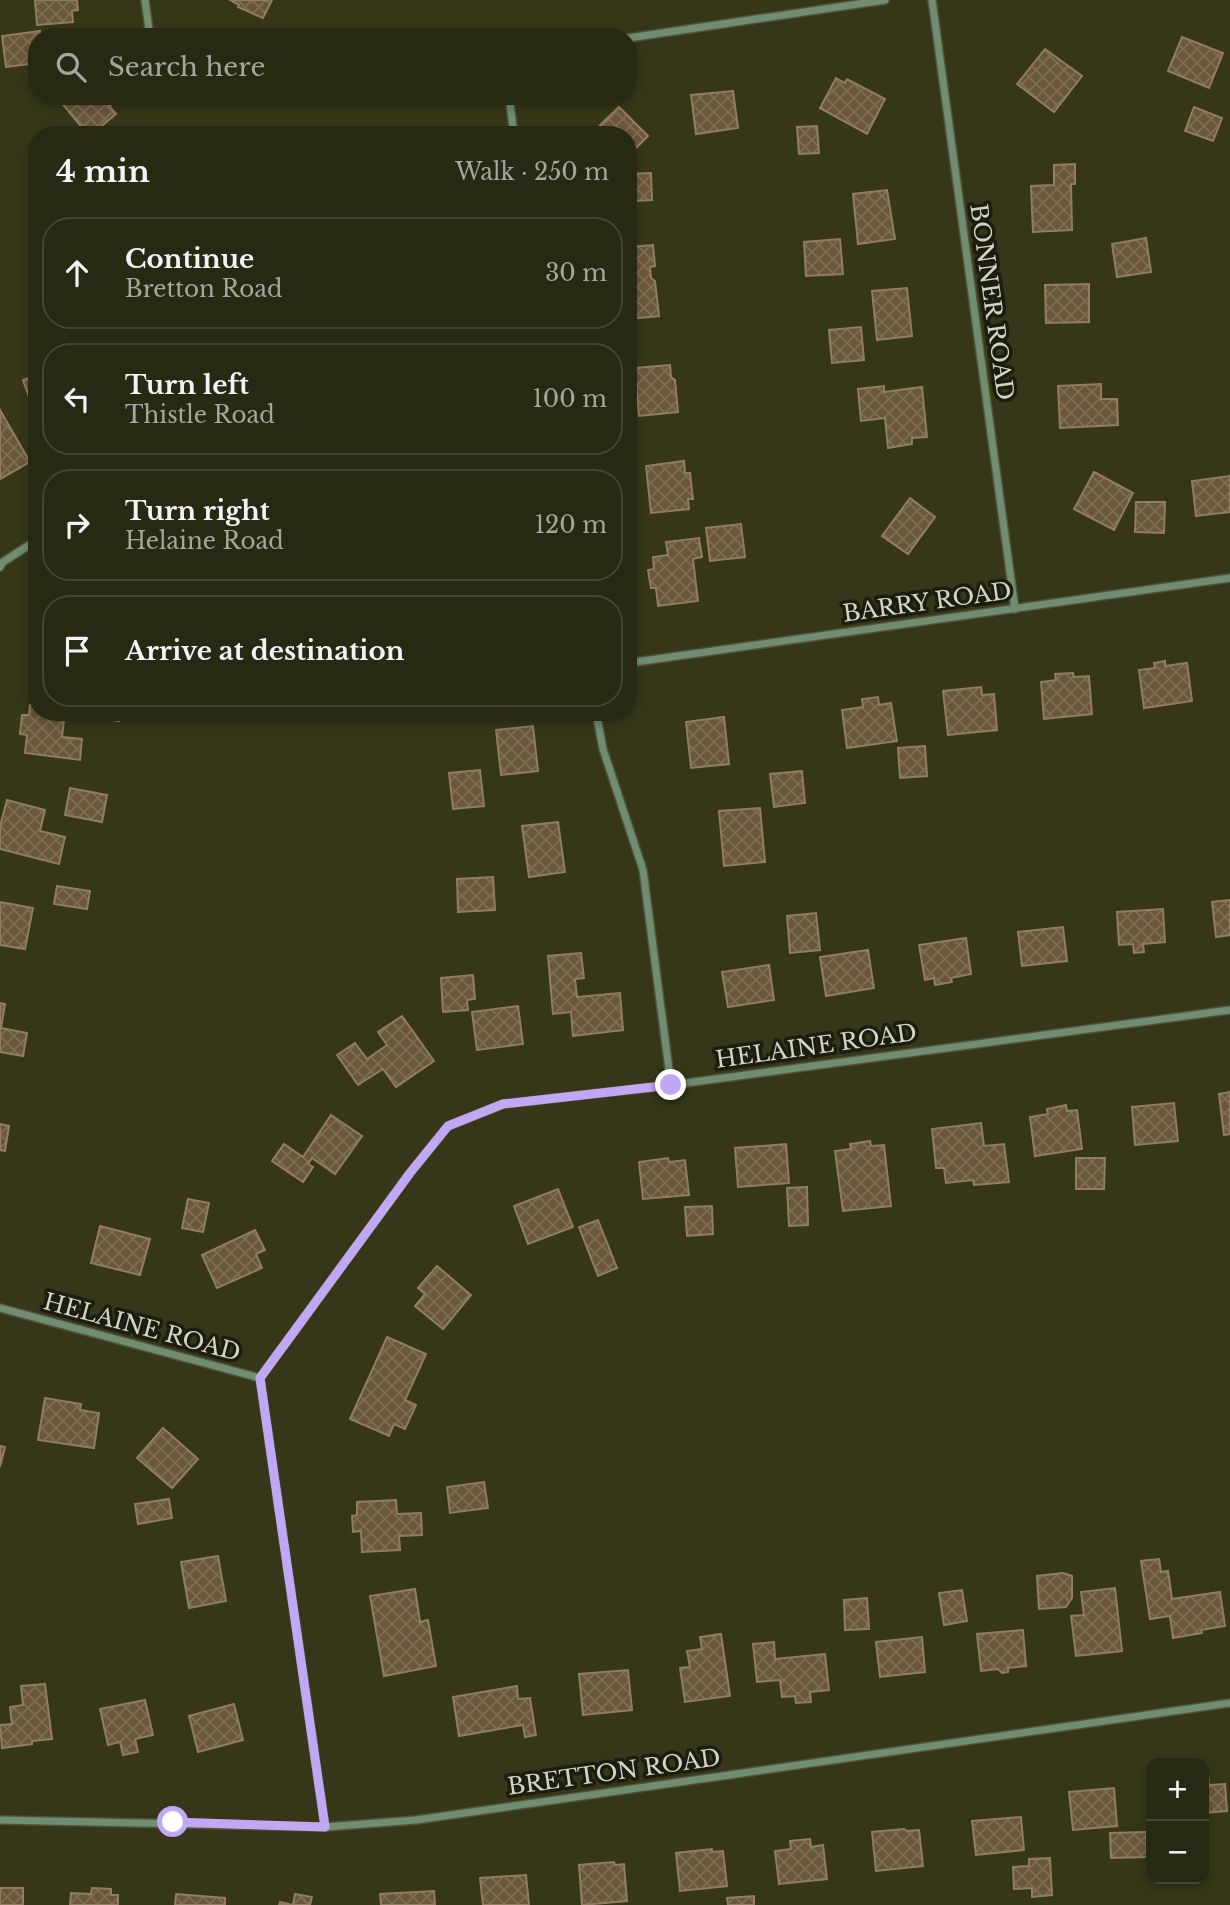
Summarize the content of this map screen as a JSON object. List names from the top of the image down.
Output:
{
  "streets": {
    "street": [
      "BONNER ROAD",
      "BARRY ROAD",
      "HELAINE ROAD",
      "BRETTON ROAD"
    ]
  },
  "crossings": [
    ["BONNER ROAD", "BARRY ROAD"]
  ],
  "page": {
    "search": "Search here",
    "heading": ["4 min", "Walk · 250 m"],
    "list": [
      ["Continue", "Bretton Road", "30 m"],
      ["Turn left", "Thistle Road", "100 m"],
      ["Turn right", "Helaine Road", "120 m"],
      "Arrive at destination"
    ],
    "map_buttons": ["+", "−"]
  }
}
